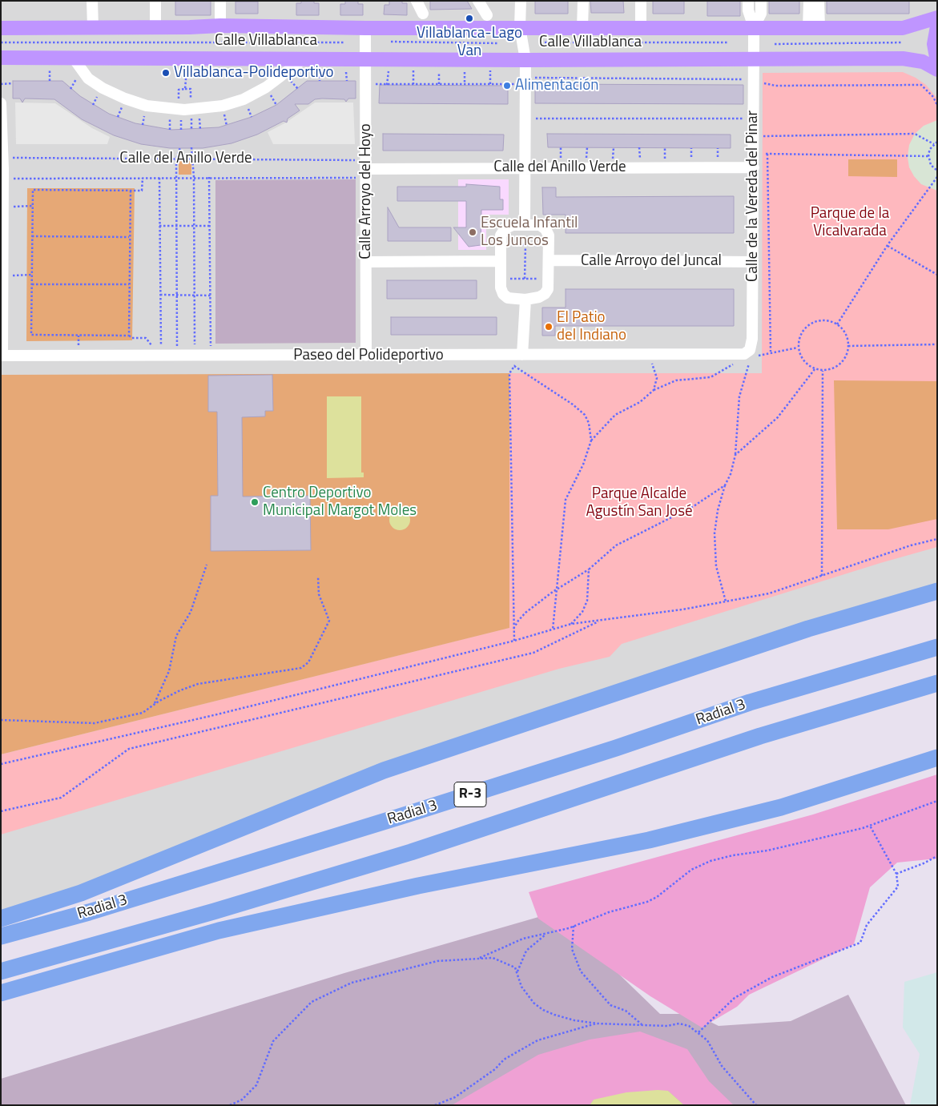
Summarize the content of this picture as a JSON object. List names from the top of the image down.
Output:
{
  "streets": {
    "highway": ["Radial 3", "R-3"],
    "main road": ["Calle Villablanca"],
    "street": [
      "Calle del Anillo Verde",
      "Calle Arroyo del Hoyo",
      "Calle de la Vereda del Pinar",
      "Calle Arroyo del Juncal",
      "Paseo del Polideportivo"
    ]
  },
  "crossings": [
    ["Calle Villablanca", "Calle Arroyo del Hoyo"],
    ["Calle Villablanca", "Calle de la Vereda del Pinar"],
    ["Calle del Anillo Verde", "Calle Arroyo del Hoyo"],
    ["Calle del Anillo Verde", "Calle de la Vereda del Pinar"],
    ["Calle Arroyo del Hoyo", "Paseo del Polideportivo"],
    ["Calle de la Vereda del Pinar", "Calle Arroyo del Juncal"],
    ["Calle de la Vereda del Pinar", "Paseo del Polideportivo"]
  ],
  "parks": ["Parque de la Vicalvarada", "Parque Alcalde Agustín San José"],
  "places": [
    "Villablanca-Lago Van",
    "Villablanca-Polideportivo",
    "Alimentación",
    "Escuela Infantil Los Juncos",
    "El Patio del Indiano",
    "Centro Deportivo Municipal Margot Moles"
  ]
}
